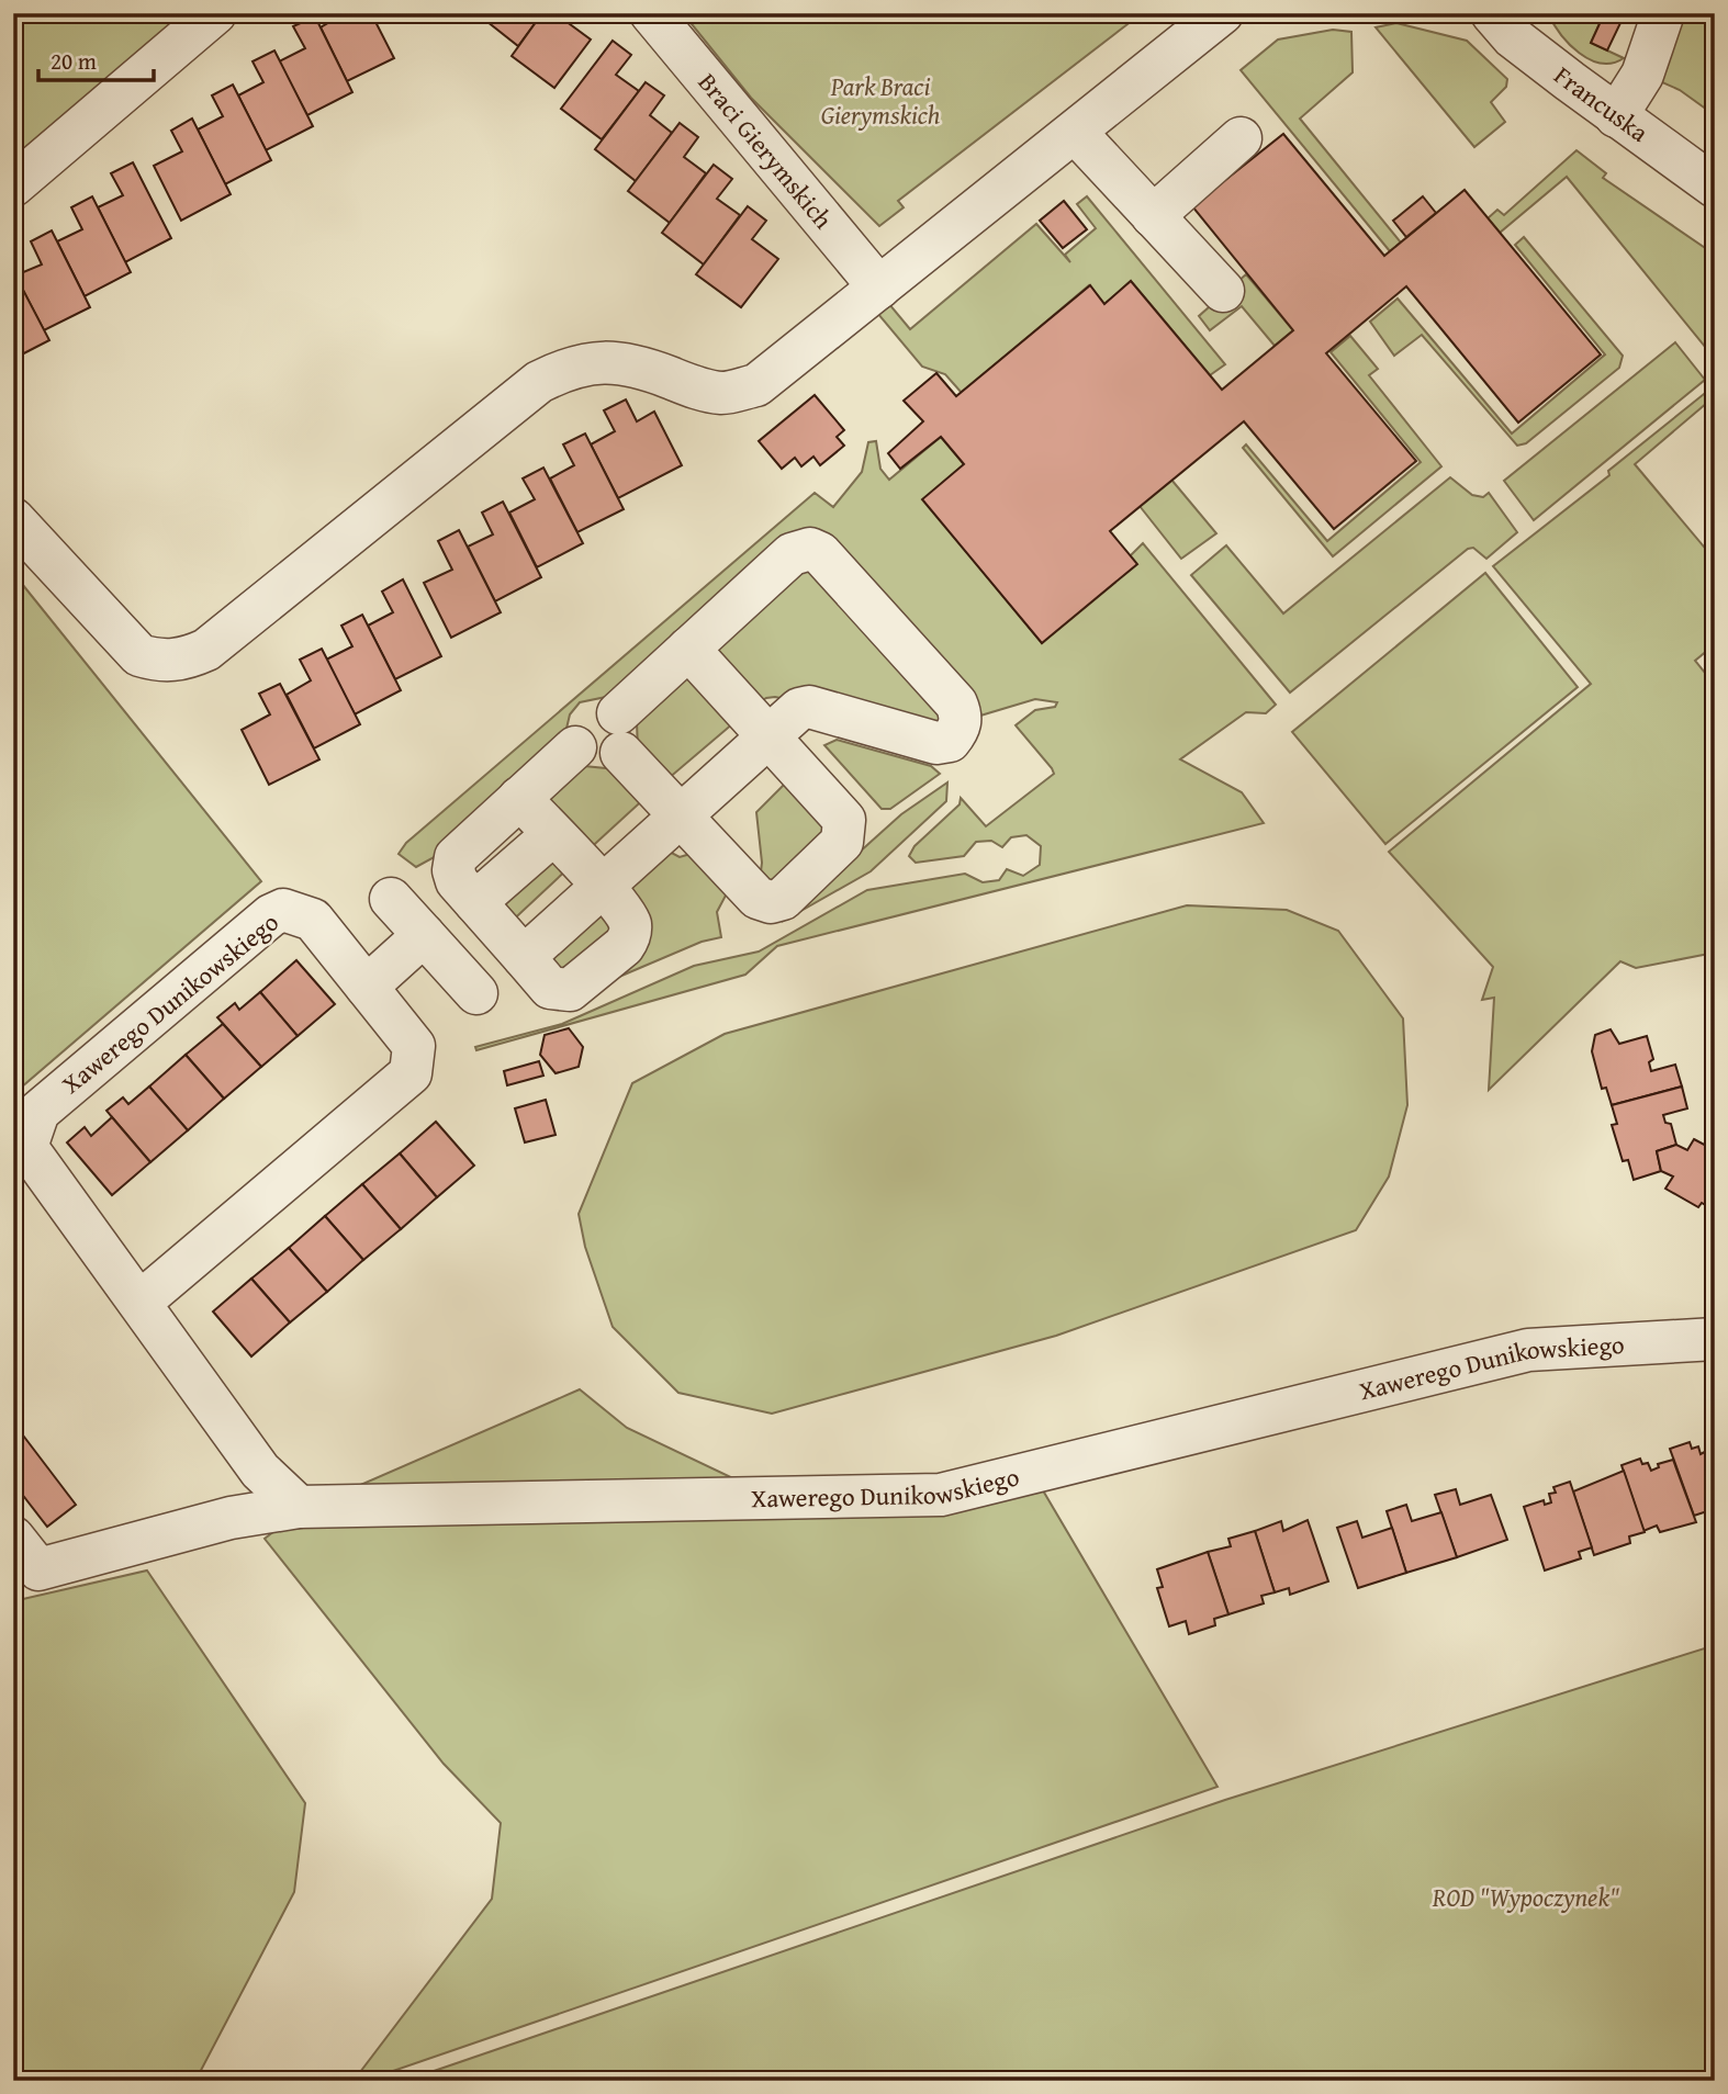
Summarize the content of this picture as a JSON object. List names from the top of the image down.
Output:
{
  "streets": {
    "street": ["Francuska", "Braci Gierymskich", "Xawerego Dunikowskiego"]
  },
  "parks": ["Park Braci Gierymskich", "ROD \"Wypoczynek\""],
  "scale_bar": "20 m"
}
